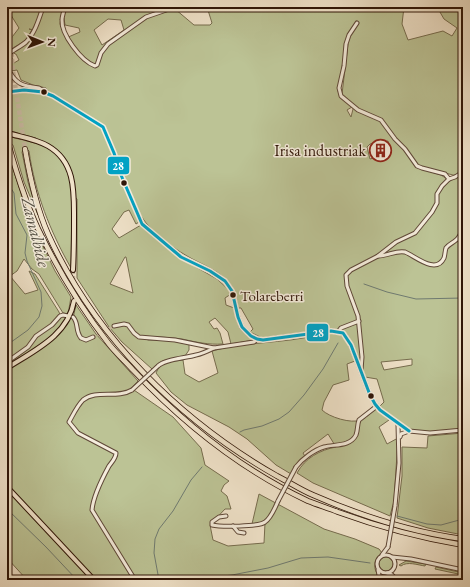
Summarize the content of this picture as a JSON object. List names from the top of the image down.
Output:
{
  "water": ["Zamalbide"],
  "places": {
    "building": ["Irisa industriak"],
    "other": ["Tolareberri"]
  },
  "lines": ["transit line 28"],
  "north": "right"
}
